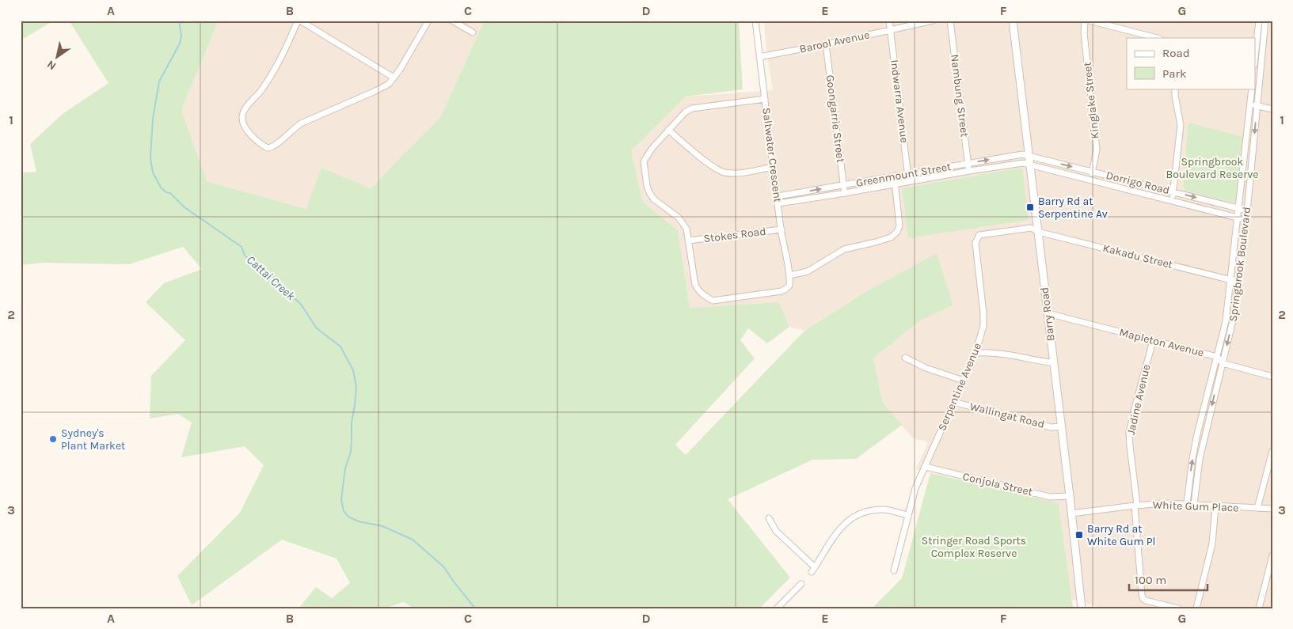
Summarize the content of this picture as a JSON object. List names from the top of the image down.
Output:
{
  "streets": {
    "street": [
      "Barool Avenue",
      "Nambung Street",
      "Kinglake Street",
      "Indwarra Avenue",
      "Goongarrie Street",
      "Saltwater Crescent",
      "Greenmount Street",
      "Dorrigo Road",
      "Stokes Road",
      "Kakadu Street",
      "Springbrook Boulevard",
      "Barry Road",
      "Mapleton Avenue",
      "Serpentine Avenue",
      "Jadine Avenue",
      "Wallingat Road",
      "Conjola Street",
      "White Gum Place"
    ]
  },
  "crossings": [
    ["Barool Avenue", "Indwarra Avenue"],
    ["Barool Avenue", "Goongarrie Street"],
    ["Barool Avenue", "Saltwater Crescent"],
    ["Nambung Street", "Greenmount Street"],
    ["Kinglake Street", "Dorrigo Road"],
    ["Indwarra Avenue", "Greenmount Street"],
    ["Goongarrie Street", "Greenmount Street"],
    ["Saltwater Crescent", "Greenmount Street"],
    ["Saltwater Crescent", "Stokes Road"],
    ["Greenmount Street", "Dorrigo Road"],
    ["Greenmount Street", "Barry Road"],
    ["Dorrigo Road", "Springbrook Boulevard"],
    ["Dorrigo Road", "Barry Road"],
    ["Kakadu Street", "Springbrook Boulevard"],
    ["Kakadu Street", "Barry Road"],
    ["Kakadu Street", "Serpentine Avenue"],
    ["Springbrook Boulevard", "Mapleton Avenue"],
    ["Springbrook Boulevard", "White Gum Place"],
    ["Barry Road", "Mapleton Avenue"],
    ["Barry Road", "Serpentine Avenue"],
    ["Barry Road", "Wallingat Road"],
    ["Barry Road", "Conjola Street"],
    ["Barry Road", "White Gum Place"],
    ["Mapleton Avenue", "Jadine Avenue"],
    ["Serpentine Avenue", "Wallingat Road"],
    ["Serpentine Avenue", "Conjola Street"],
    ["Jadine Avenue", "White Gum Place"]
  ],
  "water": ["Cattai Creek"],
  "parks": ["Springbrook Boulevard Reserve", "Stringer Road Sports Complex Reserve"],
  "places": {
    "transit": ["Barry Rd at Serpentine Av", "Barry Rd at White Gum Pl"],
    "other": ["Sydney's Plant Market"]
  },
  "legend": ["Road", "Park"],
  "scale_bar": "100 m",
  "north": "bottom left",
  "grid": {
    "columns": [
      "A",
      "B",
      "C",
      "D",
      "E",
      "F",
      "G"
    ],
    "rows": ["1", "2", "3"]
  }
}
